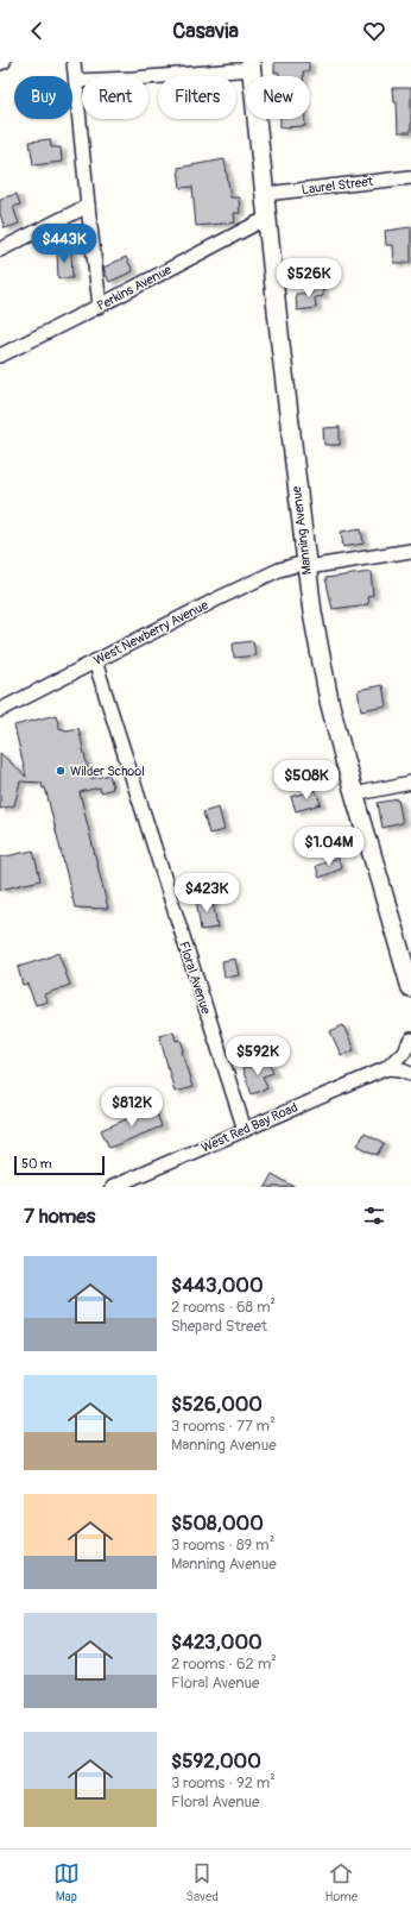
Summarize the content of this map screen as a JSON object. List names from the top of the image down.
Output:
{
  "streets": {
    "main road": ["Manning Avenue"],
    "street": [
      "Laurel Street",
      "Perkins Avenue",
      "West Newberry Avenue",
      "Floral Avenue",
      "West Red Bay Road"
    ]
  },
  "crossings": [
    ["Laurel Street", "Manning Avenue"],
    ["Perkins Avenue", "Manning Avenue"],
    ["Manning Avenue", "West Newberry Avenue"],
    ["West Newberry Avenue", "Floral Avenue"],
    ["Floral Avenue", "West Red Bay Road"]
  ],
  "places": ["Wilder School"],
  "scale_bar": "50 m",
  "page": {
    "header": "Casavia",
    "chip": [
      "Buy",
      "Rent",
      "Filters",
      "New"
    ],
    "price": [
      "$443K",
      "$526K",
      "$508K",
      "$1.04M",
      "$423K",
      "$592K",
      "$812K"
    ],
    "scale": "50 m",
    "heading": "7 homes",
    "list": [
      {
        "name": "$443,000",
        "note": "2 rooms · 68 m² · Shepard Street"
      },
      {
        "name": "$526,000",
        "note": "3 rooms · 77 m² · Manning Avenue"
      },
      {
        "name": "$508,000",
        "note": "3 rooms · 89 m² · Manning Avenue"
      },
      {
        "name": "$423,000",
        "note": "2 rooms · 62 m² · Floral Avenue"
      },
      {
        "name": "$592,000",
        "note": "3 rooms · 92 m² · Floral Avenue"
      }
    ],
    "tabs": ["Map", "Saved", "Home"]
  }
}
